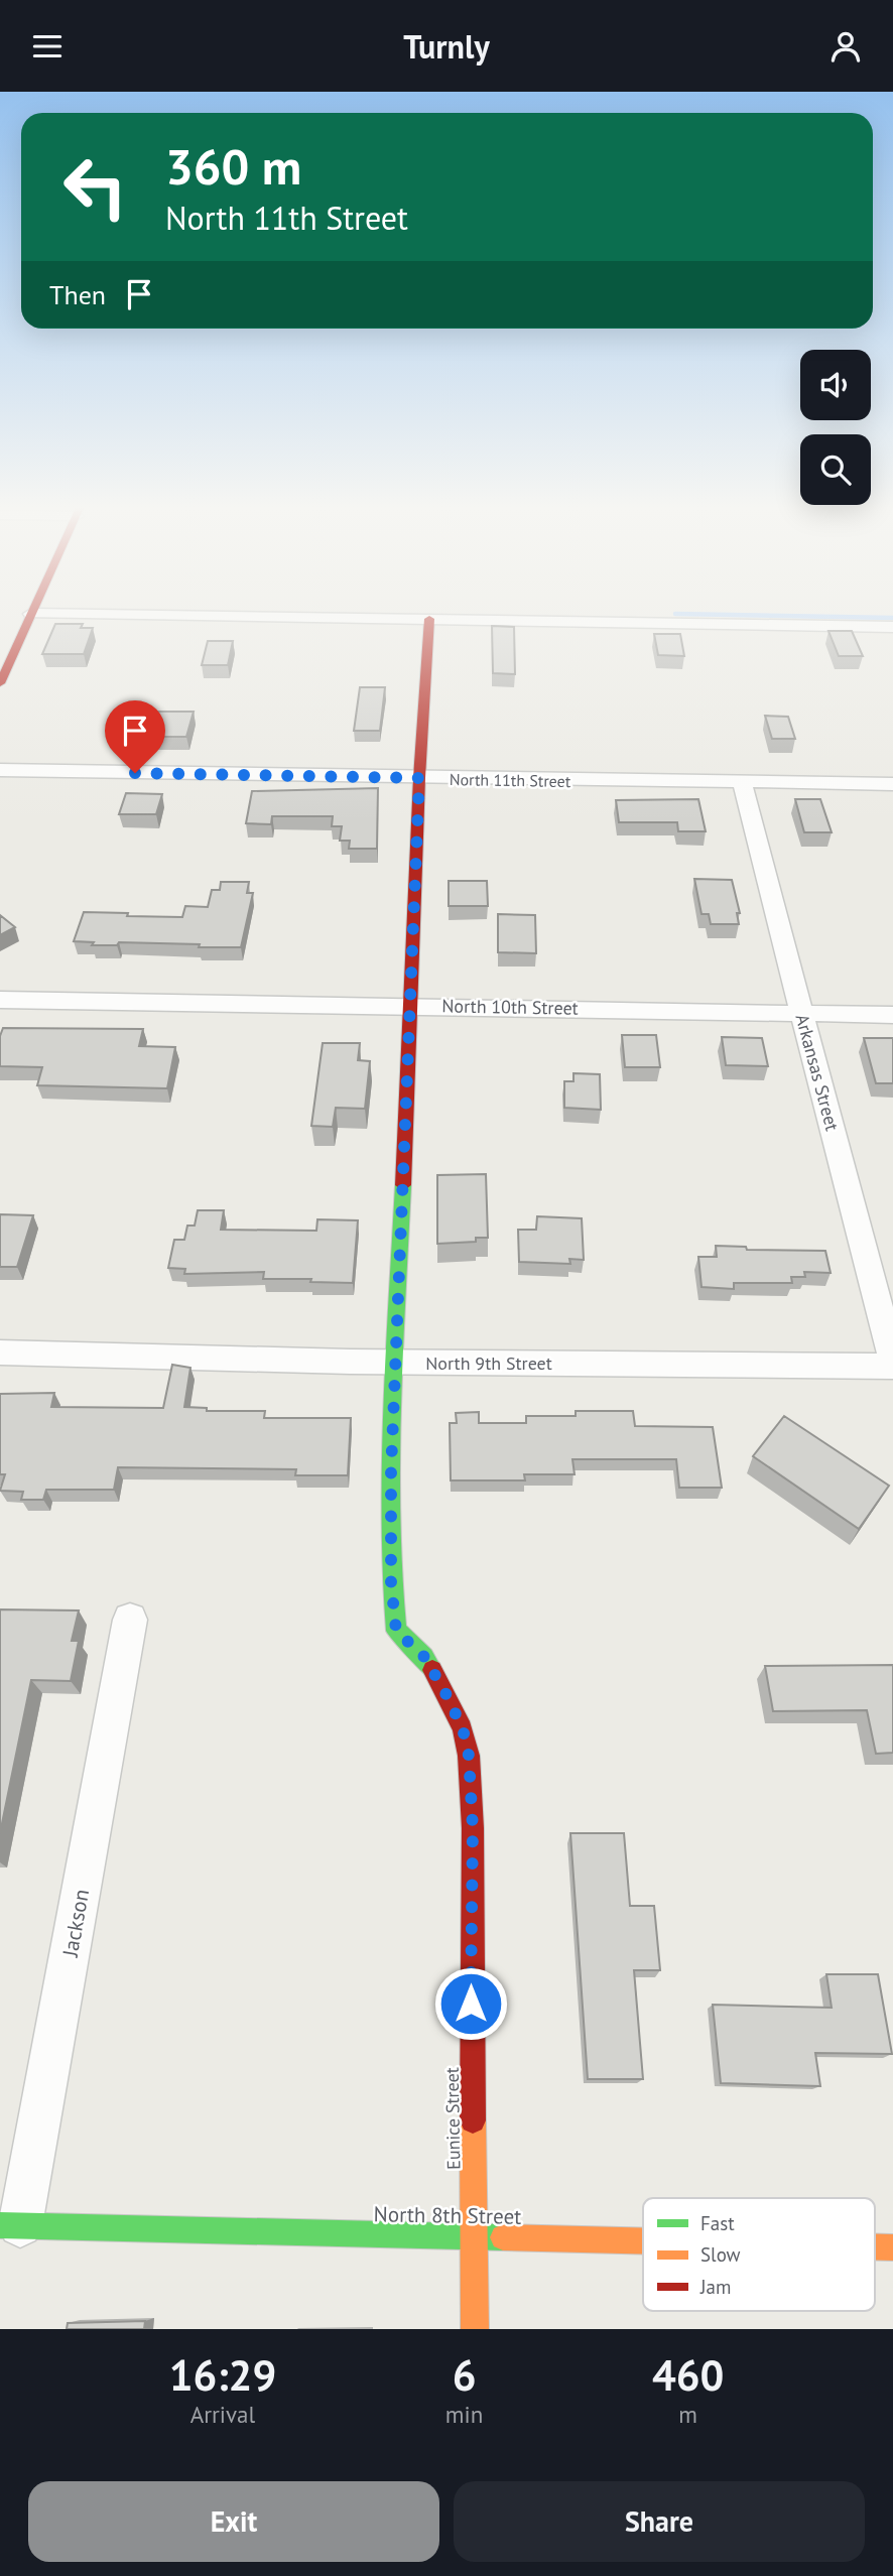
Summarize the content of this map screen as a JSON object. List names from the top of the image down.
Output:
{
  "streets": {
    "street": [
      "North 11th Street",
      "North 10th Street",
      "Arkansas Street",
      "North 9th Street",
      "Jackson",
      "Eunice Street",
      "North 8th Street"
    ]
  },
  "crossings": [
    ["North 11th Street", "Arkansas Street"],
    ["North 11th Street", "Eunice Street"],
    ["North 10th Street", "Arkansas Street"],
    ["North 10th Street", "Eunice Street"],
    ["Arkansas Street", "North 9th Street"],
    ["North 9th Street", "Eunice Street"],
    ["Jackson", "North 8th Street"],
    ["Eunice Street", "North 8th Street"]
  ],
  "legend": ["Fast", "Slow", "Jam"],
  "page": {
    "header": "Turnly",
    "turn": ["360 m", "North 11th Street"],
    "then": "Then",
    "eta": [
      "16:29",
      "Arrival",
      "6",
      "min",
      "460",
      "m"
    ],
    "buttons": ["Exit", "Share"]
  }
}
